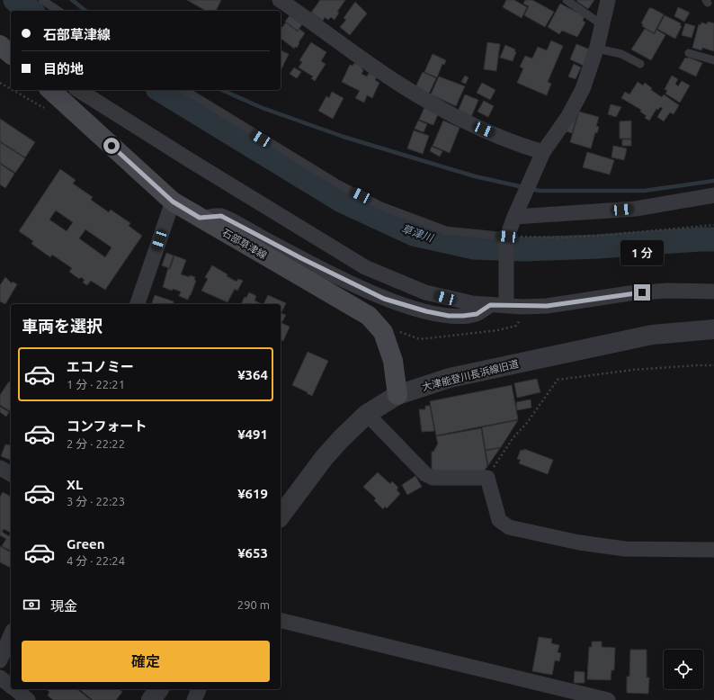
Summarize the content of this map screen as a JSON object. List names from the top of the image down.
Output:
{
  "streets": {
    "main road": ["石部草津線"],
    "street": ["大津能登川長浜線旧道"]
  },
  "crossings": [
    ["石部草津線", "大津能登川長浜線旧道"]
  ],
  "water": ["草津川"],
  "page": {
    "banner": ["石部草津線", "目的地"],
    "bubble": "1 分",
    "heading": "車両を選択",
    "list": [
      {
        "name": "エコノミー",
        "note": "1 分 · 22:21",
        "value": "¥364"
      },
      {
        "name": "コンフォート",
        "note": "2 分 · 22:22",
        "value": "¥491"
      },
      {
        "name": "XL",
        "note": "3 分 · 22:23",
        "value": "¥619"
      },
      {
        "name": "Green",
        "note": "4 分 · 22:24",
        "value": "¥653"
      }
    ],
    "pay": ["現金", "290 m"],
    "buttons": "確定"
  }
}
